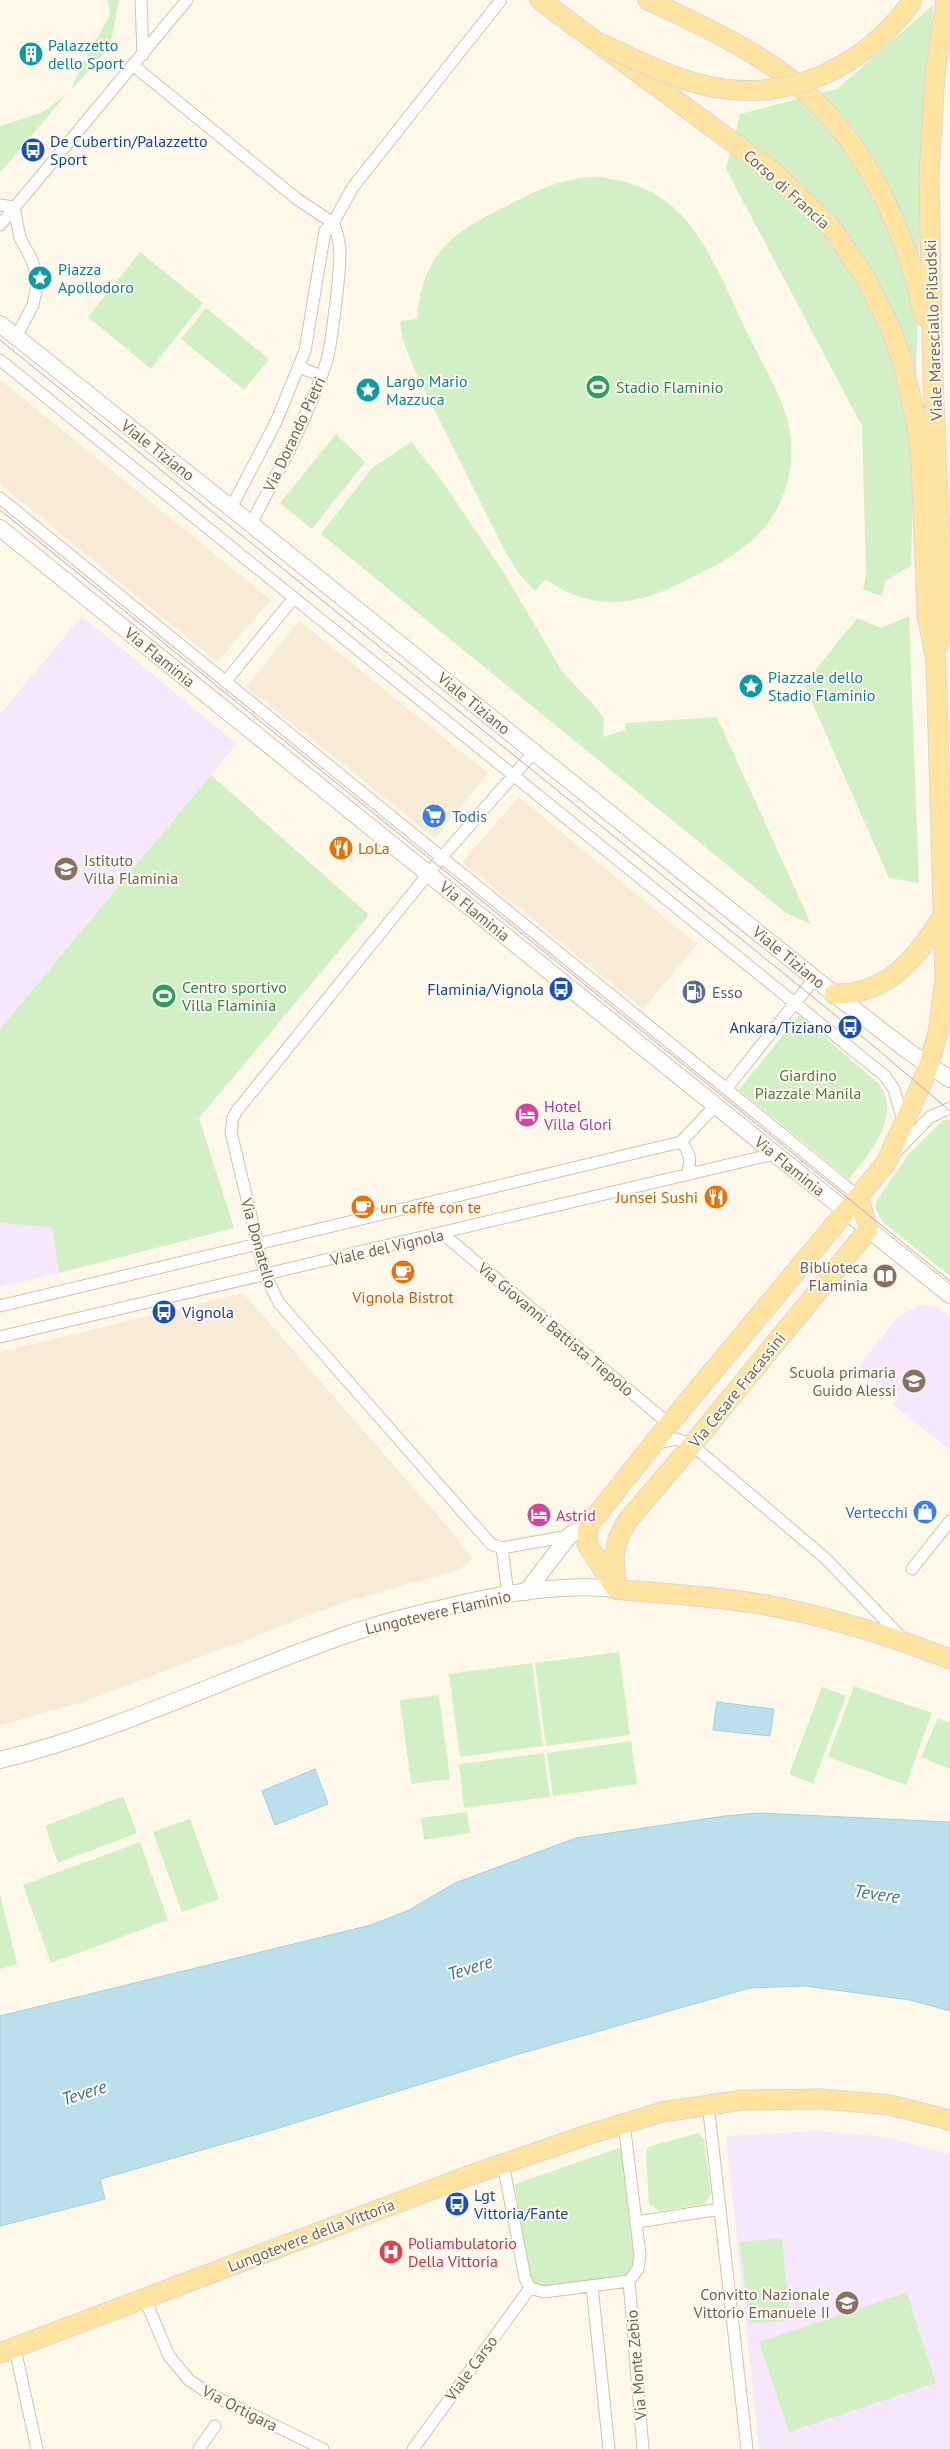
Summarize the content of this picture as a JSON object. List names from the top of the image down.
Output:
{
  "streets": {
    "main road": [
      "Corso di Francia",
      "Viale Maresciallo Pilsudski",
      "Via Cesare Fracassini",
      "Lungotevere Flaminio",
      "Lungotevere della Vittoria"
    ],
    "street": [
      "Via Dorando Pietri",
      "Viale Tiziano",
      "Via Flaminia",
      "Via Donatello",
      "Viale del Vignola",
      "Via Giovanni Battista Tiepolo",
      "Via Monte Zebio",
      "Viale Carso",
      "Via Ortigara"
    ]
  },
  "crossings": [
    ["Corso di Francia", "Viale Maresciallo Pilsudski"],
    ["Viale Maresciallo Pilsudski", "Via Cesare Fracassini"],
    ["Via Dorando Pietri", "Viale Tiziano"],
    ["Viale Tiziano", "Via Donatello"],
    ["Viale Tiziano", "Via Cesare Fracassini"],
    ["Via Flaminia", "Via Donatello"],
    ["Via Flaminia", "Viale del Vignola"],
    ["Via Flaminia", "Via Cesare Fracassini"],
    ["Via Donatello", "Viale del Vignola"],
    ["Viale del Vignola", "Via Giovanni Battista Tiepolo"],
    ["Via Giovanni Battista Tiepolo", "Via Cesare Fracassini"],
    ["Via Cesare Fracassini", "Lungotevere Flaminio"],
    ["Lungotevere della Vittoria", "Via Ortigara"]
  ],
  "water": ["Tevere"],
  "parks": ["Giardino Piazzale Manila"],
  "places": {
    "building": ["Palazzetto dello Sport"],
    "bus stop": [
      "De Cubertin/Palazzetto Sport",
      "Flaminia/Vignola",
      "Ankara/Tiziano",
      "Vignola",
      "Lgt Vittoria/Fante"
    ],
    "place": ["Piazza Apollodoro", "Largo Mario Mazzuca", "Piazzale dello Stadio Flaminio"],
    "sports": ["Stadio Flaminio", "Centro sportivo Villa Flaminia"],
    "supermarket": ["Todis"],
    "restaurant": ["LoLa", "Junsei Sushi"],
    "school or university": ["Istituto Villa Flaminia", "Scuola primaria Guido Alessi", "Convitto Nazionale Vittorio Emanuele II"],
    "fuel station": ["Esso"],
    "hotel": ["Hotel Villa Glori", "Astrid"],
    "cafe": ["un caffè con te", "Vignola Bistrot"],
    "library": ["Biblioteca Flaminia"],
    "shop": ["Vertecchi"],
    "hospital": ["Poliambulatorio Della Vittoria"]
  }
}
